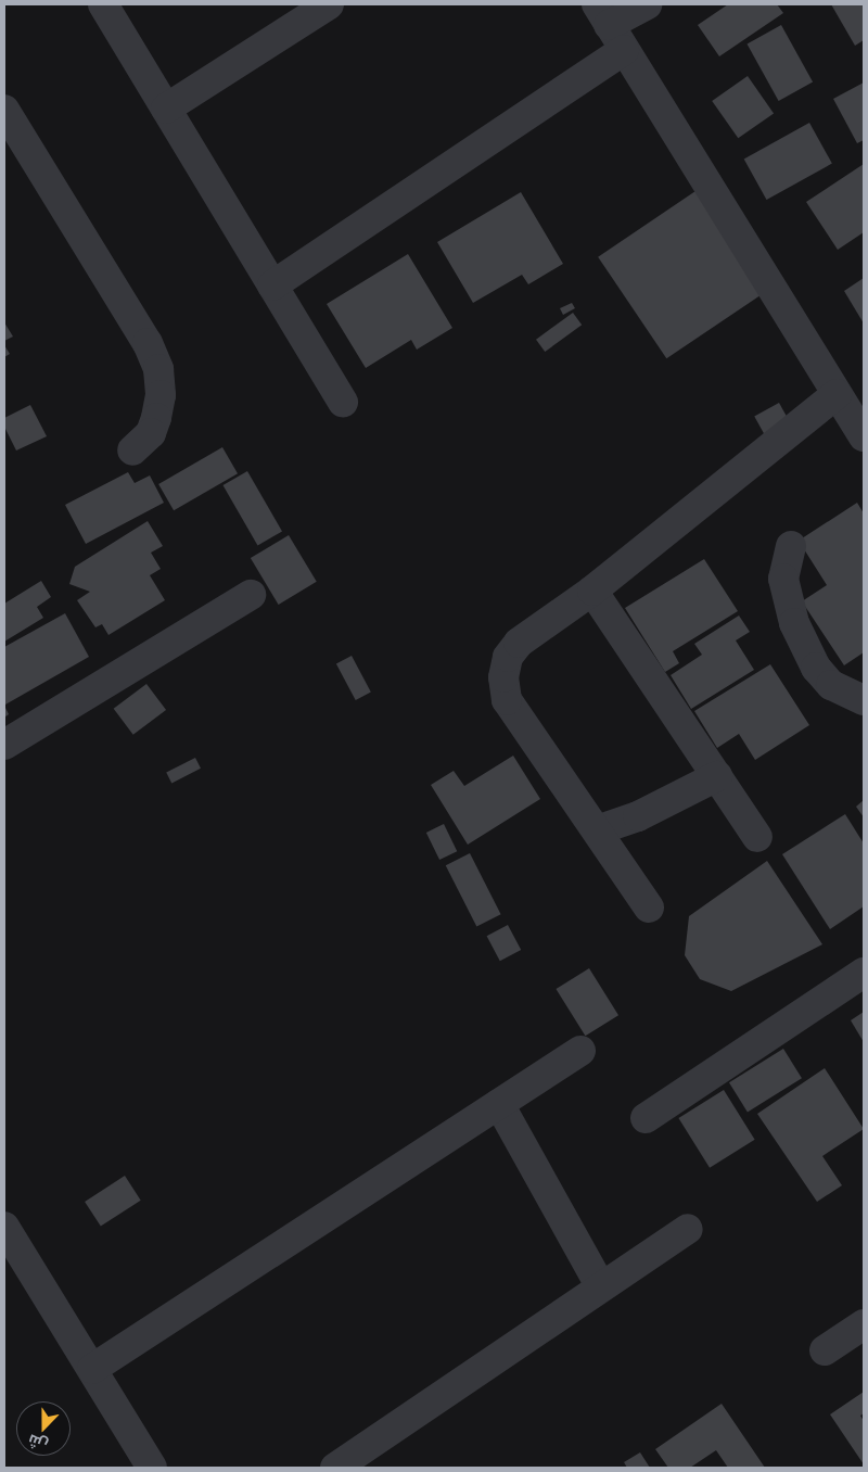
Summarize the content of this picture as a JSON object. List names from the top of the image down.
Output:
{
  "north": "bottom"
}
